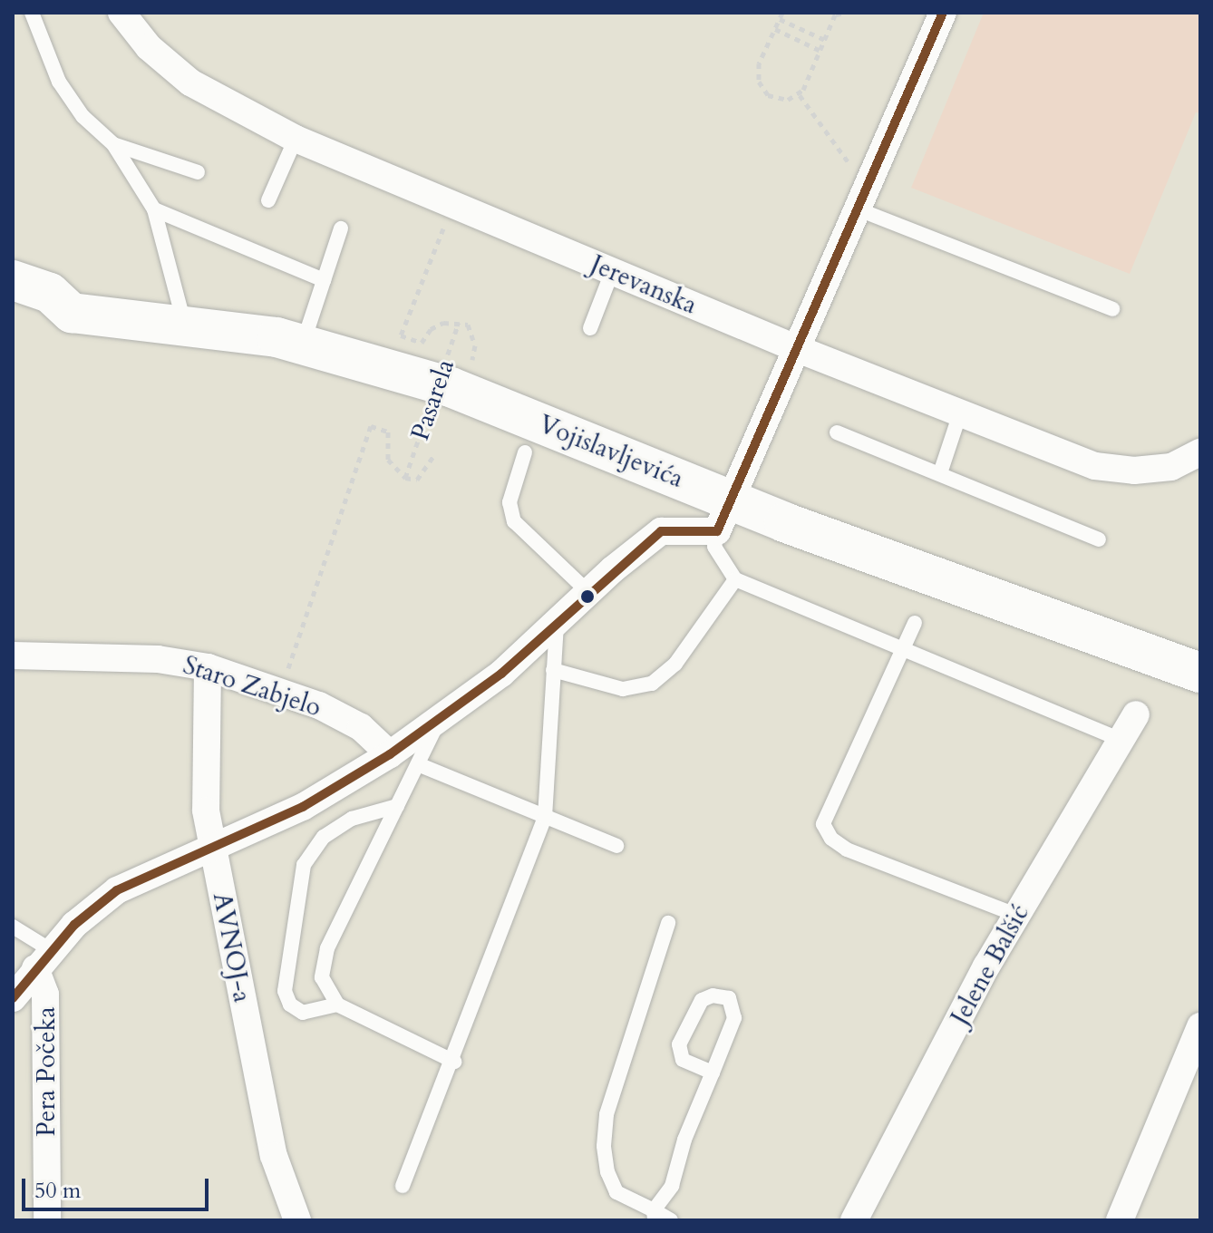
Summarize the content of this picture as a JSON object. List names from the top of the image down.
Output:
{
  "streets": {
    "main road": ["Vojislavljevića"],
    "street": [
      "Jerevanska",
      "Staro Zabjelo",
      "AVNOJ-a",
      "Jelene Balšić",
      "Pera Počeka"
    ],
    "path": ["Pasarela"]
  },
  "crossings": [
    ["Staro Zabjelo", "AVNOJ-a"]
  ],
  "scale_bar": "50 m"
}
